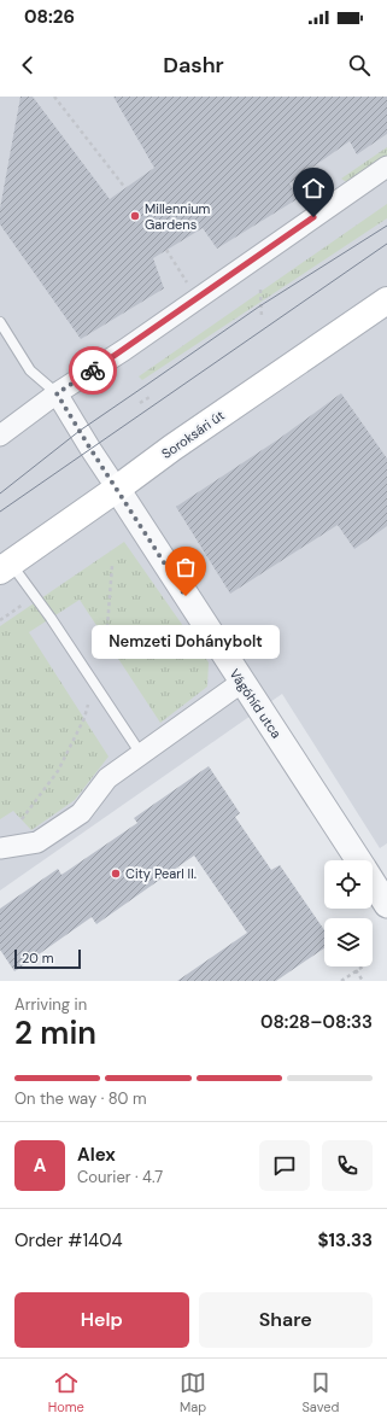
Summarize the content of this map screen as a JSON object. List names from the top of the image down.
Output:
{
  "streets": {
    "main road": ["Soroksári út"],
    "street": ["Vágóhíd utca"]
  },
  "crossings": [
    ["Soroksári út", "Vágóhíd utca"]
  ],
  "places": ["Millennium Gardens", "Nemzeti Dohánybolt", "City Pearl II."],
  "scale_bar": "20 m",
  "page": {
    "status": "08:26",
    "header": "Dashr",
    "bubble": "Nemzeti Dohánybolt",
    "scale": "20 m",
    "heading": ["2 min", "Arriving in", "08:28–08:33"],
    "panel": [
      "Alex",
      "Courier · 4.7",
      "Order #1404",
      "$13.33"
    ],
    "bar": "On the way · 80 m",
    "round": "A",
    "buttons": ["Help", "Share"],
    "tabs": ["Home", "Map", "Saved"]
  }
}
